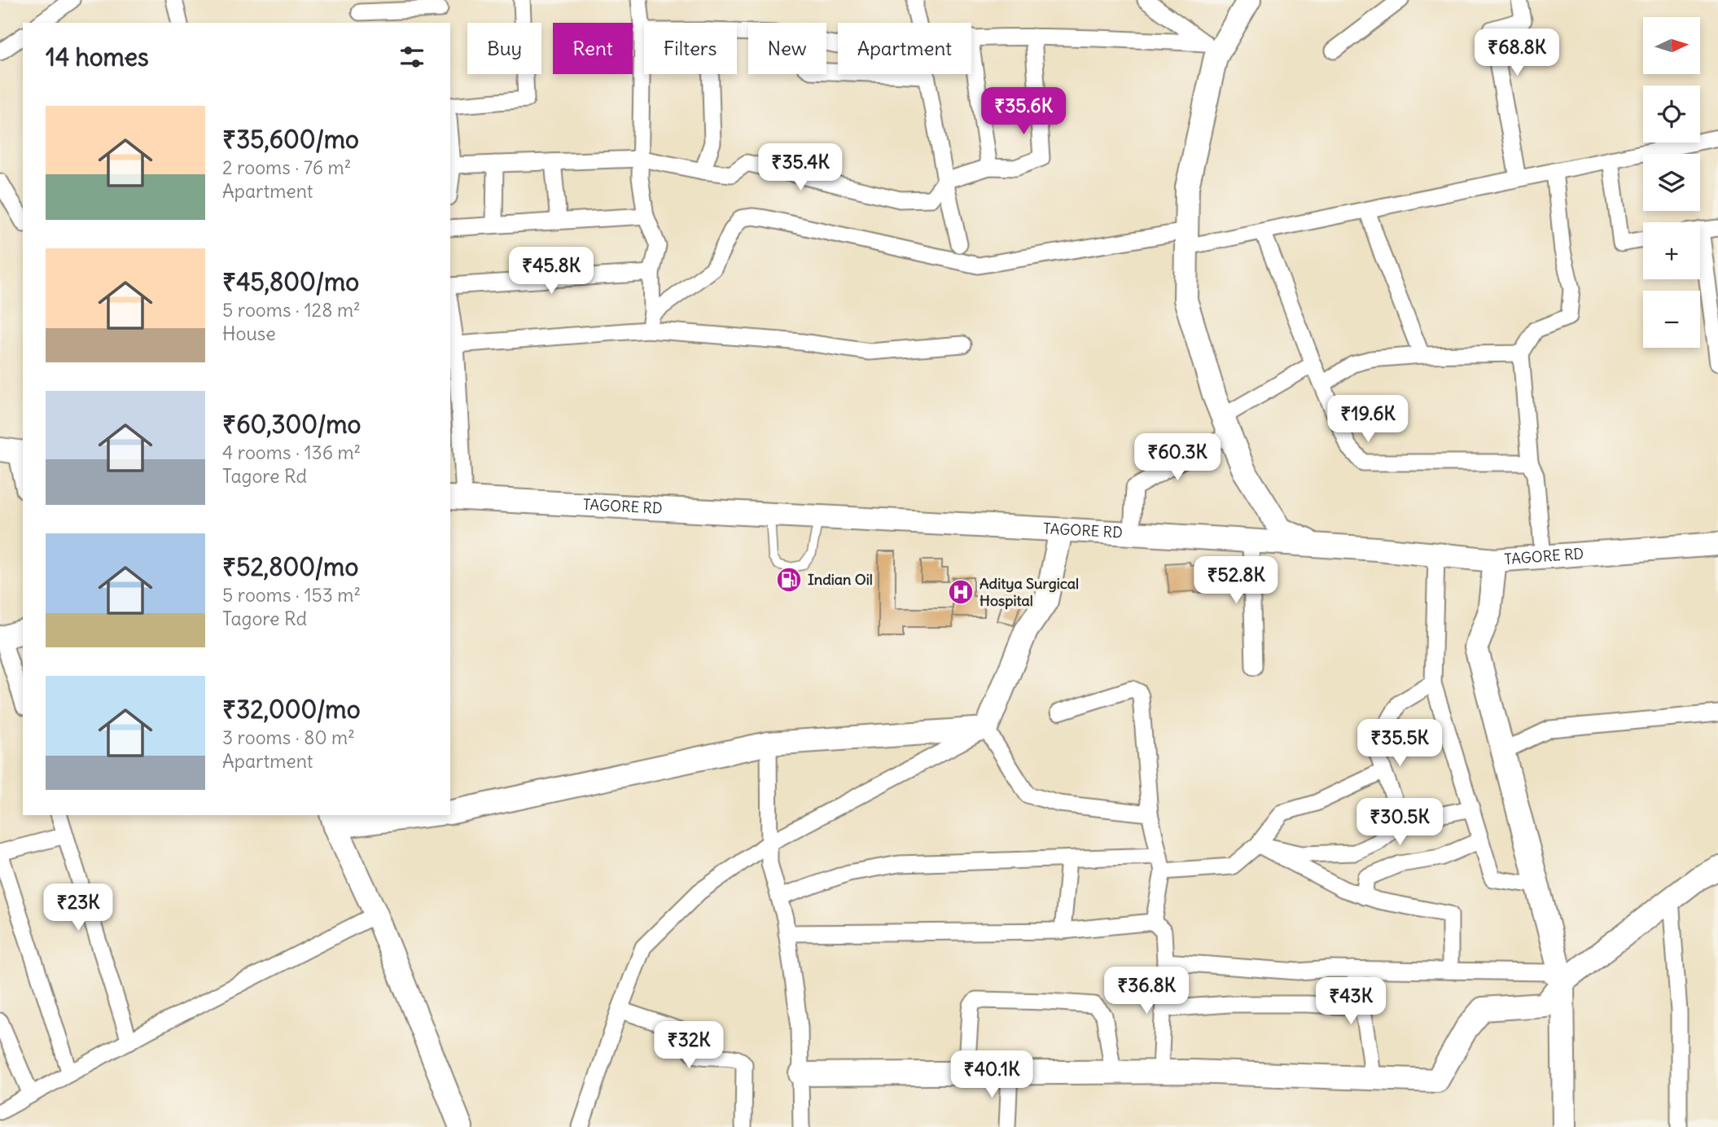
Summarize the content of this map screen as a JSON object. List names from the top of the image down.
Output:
{
  "streets": {
    "street": ["TAGORE RD"]
  },
  "places": {
    "fuel station": ["Indian Oil"],
    "hospital": ["Aditya Surgical Hospital"]
  },
  "north": "right",
  "page": {
    "map_buttons": ["+", "−"],
    "chip": [
      "Buy",
      "Rent",
      "Filters",
      "New",
      "Apartment"
    ],
    "heading": "14 homes",
    "price": [
      "₹68.8K",
      "₹35.6K",
      "₹35.4K",
      "₹45.8K",
      "₹19.6K",
      "₹60.3K",
      "₹52.8K",
      "₹35.5K",
      "₹30.5K",
      "₹23K",
      "₹36.8K",
      "₹43K",
      "₹32K",
      "₹40.1K"
    ],
    "list": [
      {
        "name": "₹35,600/mo",
        "note": "2 rooms · 76 m² · Apartment"
      },
      {
        "name": "₹45,800/mo",
        "note": "5 rooms · 128 m² · House"
      },
      {
        "name": "₹60,300/mo",
        "note": "4 rooms · 136 m² · Tagore Rd"
      },
      {
        "name": "₹52,800/mo",
        "note": "5 rooms · 153 m² · Tagore Rd"
      },
      {
        "name": "₹32,000/mo",
        "note": "3 rooms · 80 m² · Apartment"
      }
    ]
  }
}
